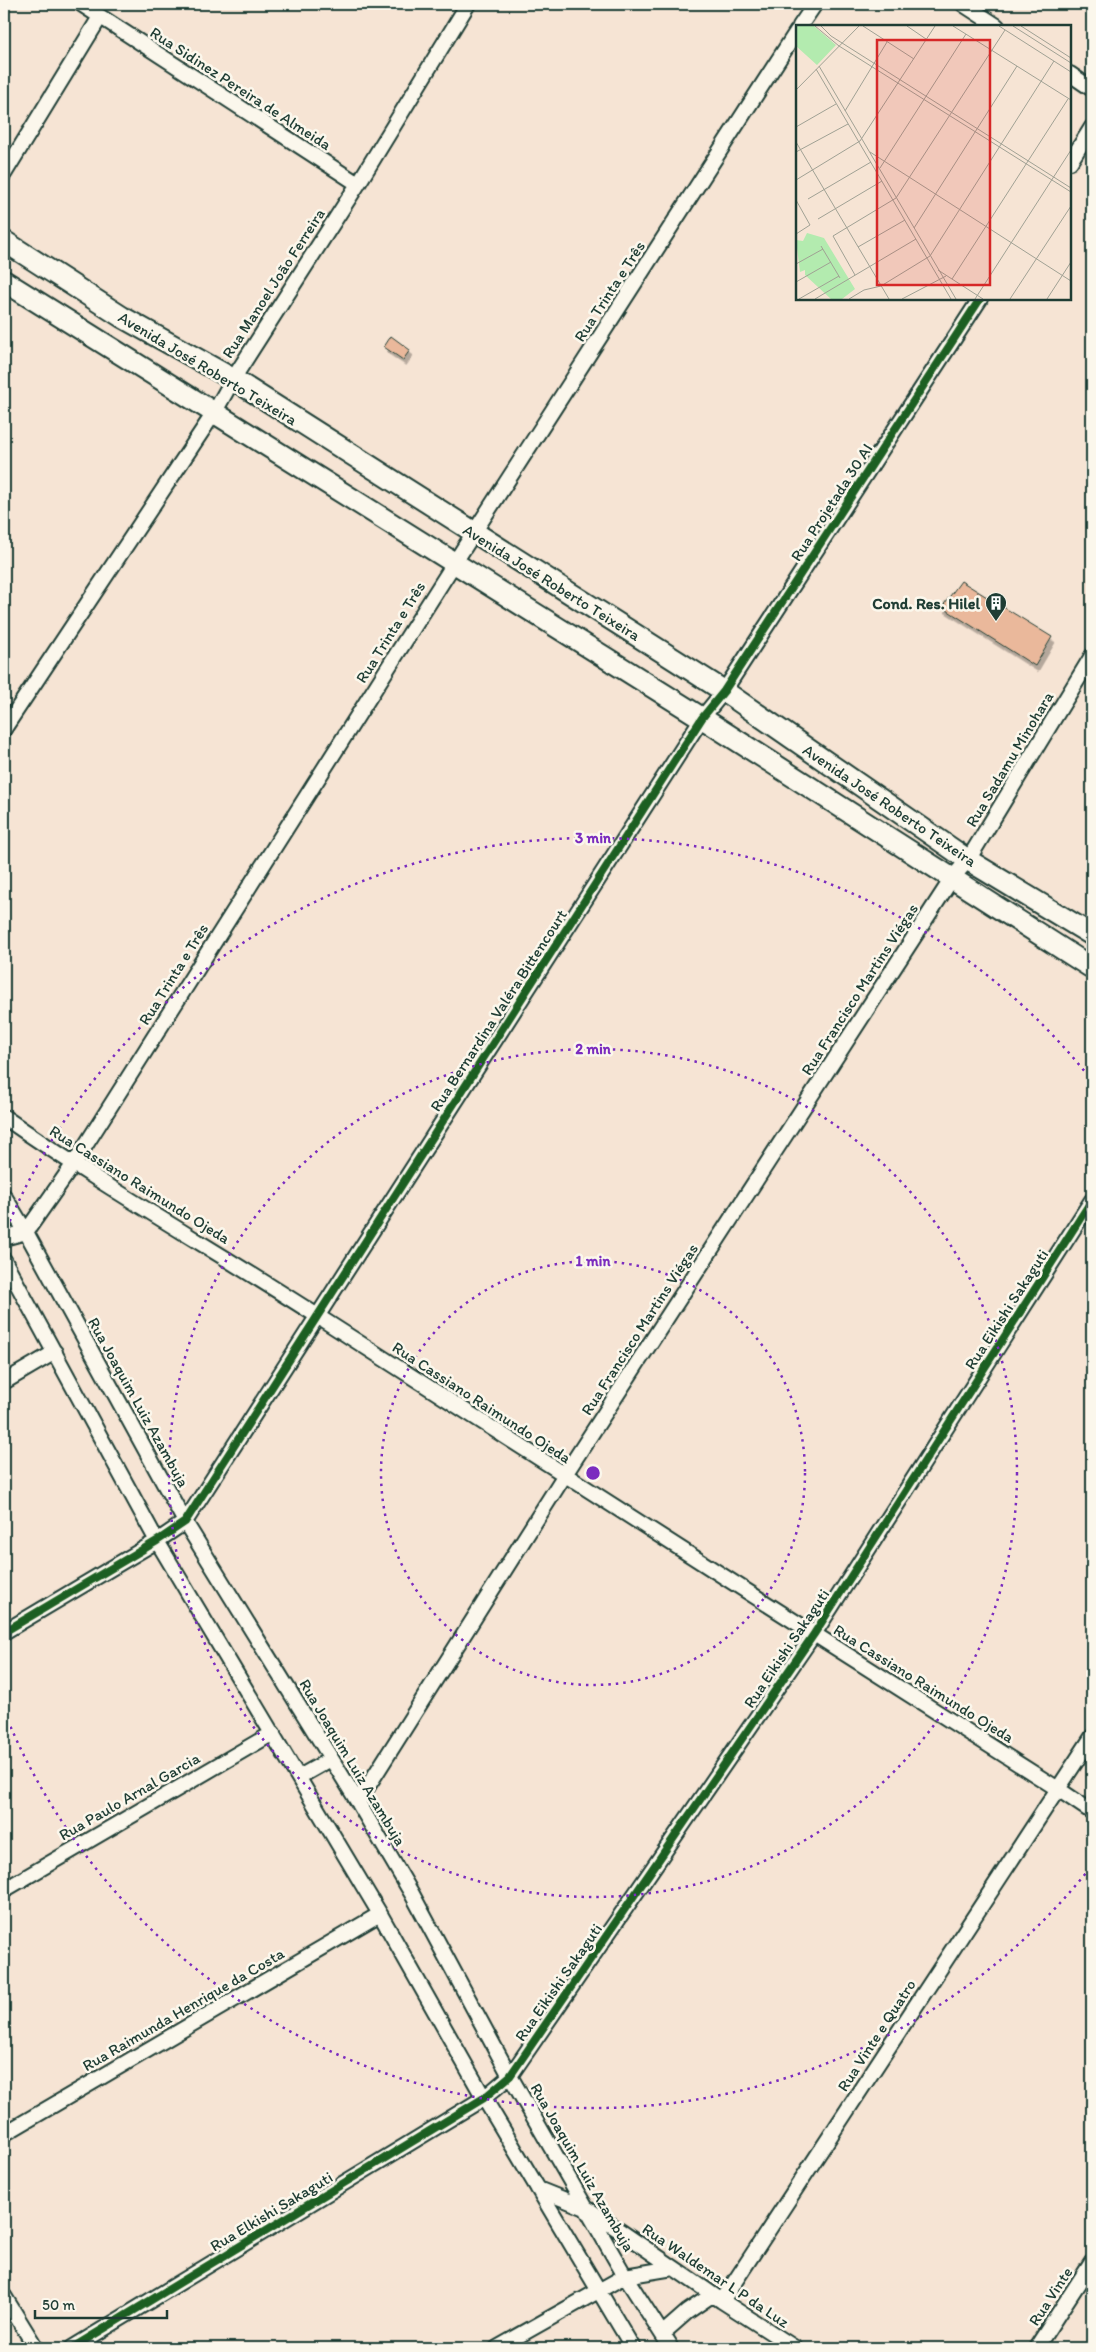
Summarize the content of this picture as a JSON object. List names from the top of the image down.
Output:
{
  "streets": {
    "street": [
      "Rua Sidinez Pereira de Almeida",
      "Rua Manoel João Ferreira",
      "Rua Trinta e Três",
      "Avenida José Roberto Teixeira",
      "Rua Projetada 30 AI",
      "Rua Sadamu Minohara",
      "Rua Francisco Martins Viégas",
      "Rua Bernardina Valéra Bittencourt",
      "Rua Cassiano Raimundo Ojeda",
      "Rua Eikishi Sakaguti",
      "Rua Joaquim Luiz Azambuja",
      "Rua Paulo Arnal Garcia",
      "Rua Raimunda Henrique da Costa",
      "Rua Vinte e Quatro",
      "Rua Elkishi Sakaguti",
      "Rua Waldemar L P da Luz",
      "Rua Vinte"
    ]
  },
  "crossings": [
    ["Rua Sidinez Pereira de Almeida", "Rua Manoel João Ferreira"],
    ["Rua Manoel João Ferreira", "Avenida José Roberto Teixeira"],
    ["Rua Trinta e Três", "Avenida José Roberto Teixeira"],
    ["Rua Trinta e Três", "Rua Cassiano Raimundo Ojeda"],
    ["Rua Trinta e Três", "Rua Joaquim Luiz Azambuja"],
    ["Avenida José Roberto Teixeira", "Rua Projetada 30 AI"],
    ["Avenida José Roberto Teixeira", "Rua Sadamu Minohara"],
    ["Avenida José Roberto Teixeira", "Rua Francisco Martins Viégas"],
    ["Avenida José Roberto Teixeira", "Rua Bernardina Valéra Bittencourt"],
    ["Rua Projetada 30 AI", "Rua Bernardina Valéra Bittencourt"],
    ["Rua Sadamu Minohara", "Rua Francisco Martins Viégas"],
    ["Rua Francisco Martins Viégas", "Rua Cassiano Raimundo Ojeda"],
    ["Rua Francisco Martins Viégas", "Rua Joaquim Luiz Azambuja"],
    ["Rua Bernardina Valéra Bittencourt", "Rua Cassiano Raimundo Ojeda"],
    ["Rua Bernardina Valéra Bittencourt", "Rua Joaquim Luiz Azambuja"],
    ["Rua Cassiano Raimundo Ojeda", "Rua Eikishi Sakaguti"],
    ["Rua Cassiano Raimundo Ojeda", "Rua Vinte e Quatro"],
    ["Rua Eikishi Sakaguti", "Rua Joaquim Luiz Azambuja"],
    ["Rua Eikishi Sakaguti", "Rua Elkishi Sakaguti"],
    ["Rua Joaquim Luiz Azambuja", "Rua Waldemar L P da Luz"],
    ["Rua Vinte e Quatro", "Rua Waldemar L P da Luz"]
  ],
  "places": {
    "building": ["Cond. Res. Hilel"]
  },
  "scale_bar": "50 m",
  "rings": ["3 min", "2 min", "1 min"]
}
